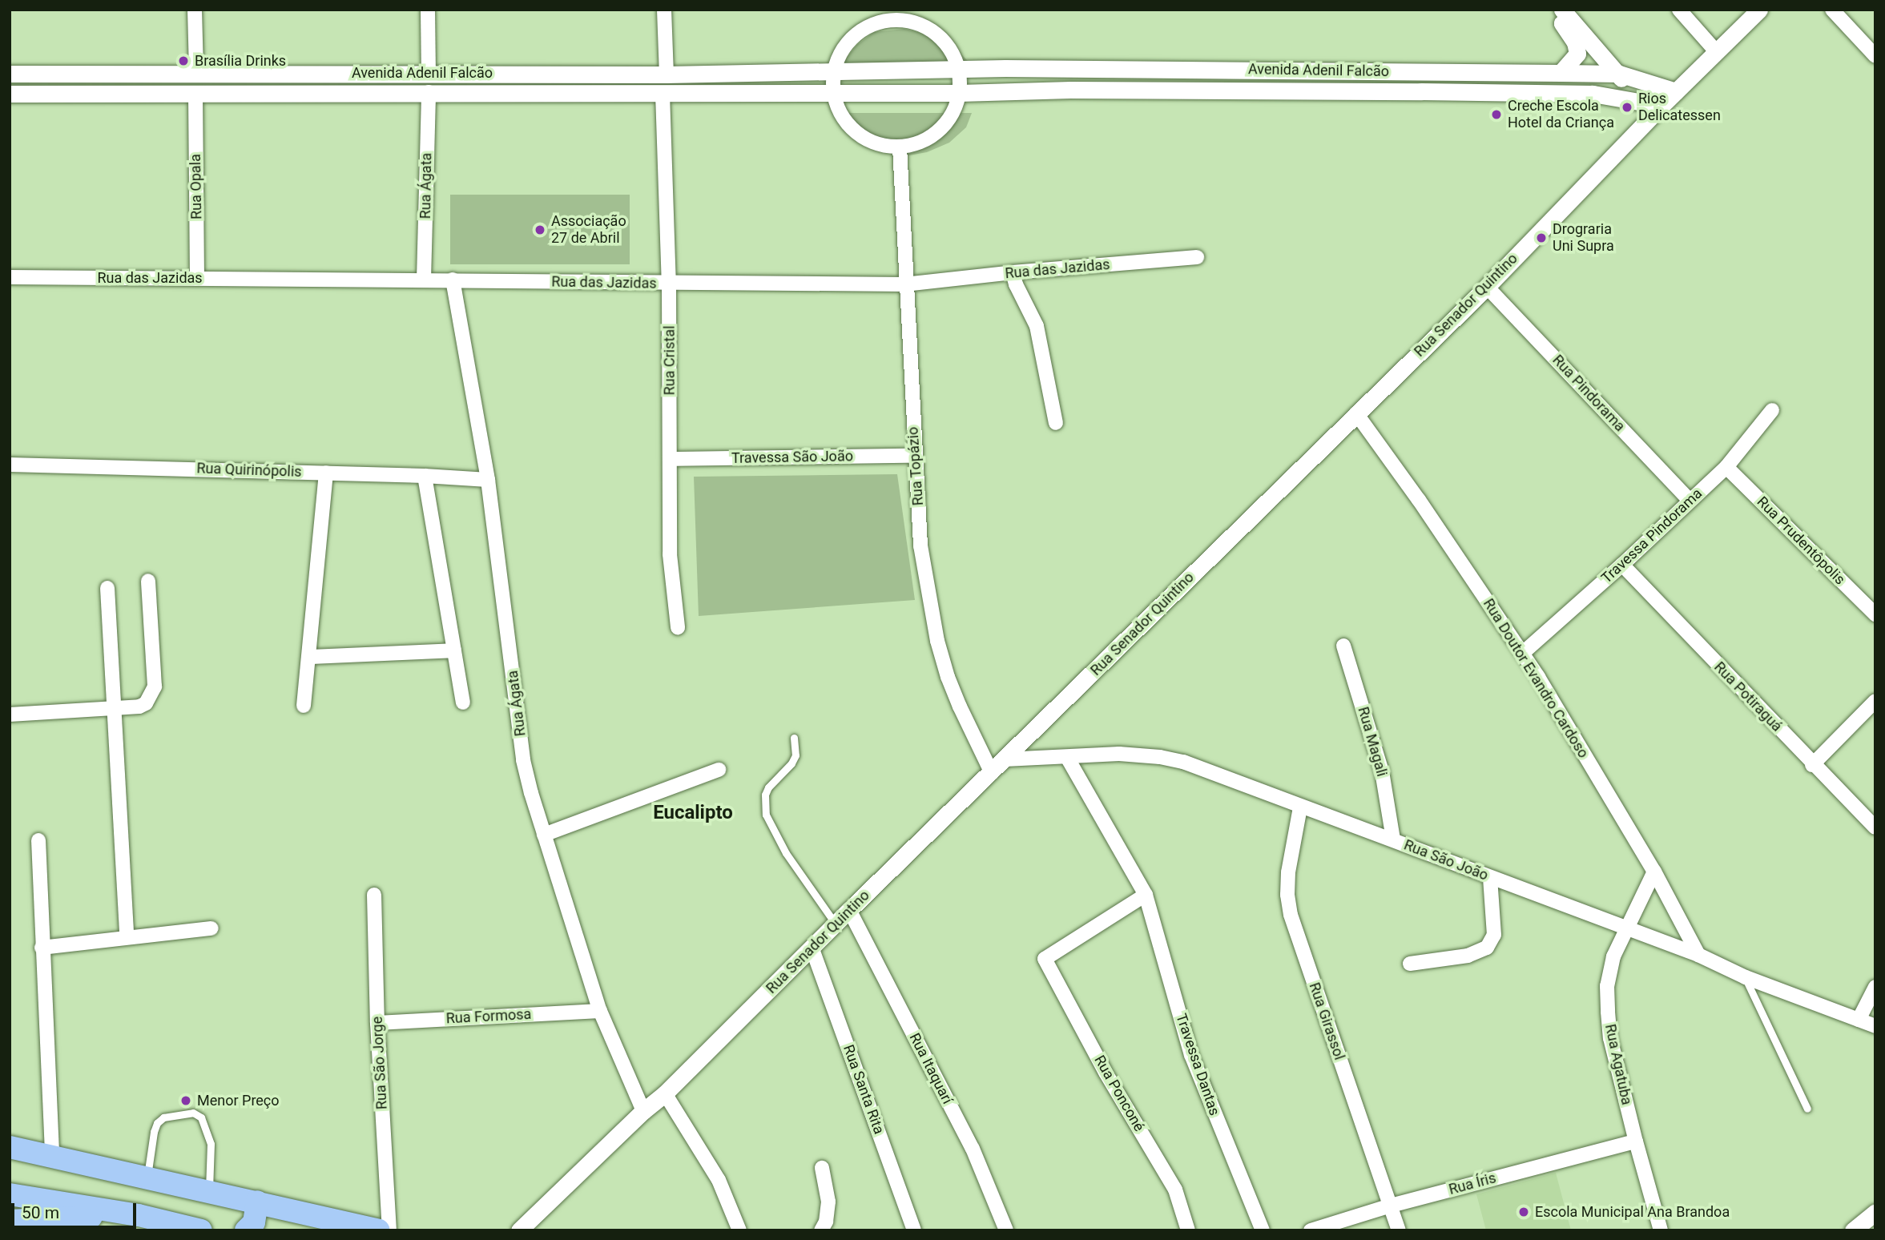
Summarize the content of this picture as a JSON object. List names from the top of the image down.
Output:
{
  "streets": {
    "street": [
      "Avenida Adenil Falcão",
      "Rua Ágata",
      "Rua Opala",
      "Rua das Jazidas",
      "Rua Senador Quintino",
      "Rua Cristal",
      "Rua Pindorama",
      "Travessa São João",
      "Rua Topázio",
      "Rua Quirinópolis",
      "Travessa Pindorama",
      "Rua Prudentôpolis",
      "Rua Doutor Evandro Cardoso",
      "Rua Potiraguá",
      "Rua Magali",
      "Rua São João",
      "Rua Formosa",
      "Rua Girassol",
      "Rua São Jorge",
      "Travessa Dantas",
      "Rua Agatuba",
      "Rua Itaquarí",
      "Rua Santa Rita",
      "Rua Ponconé",
      "Rua Íris"
    ]
  },
  "crossings": [
    ["Avenida Adenil Falcão", "Rua Ágata"],
    ["Avenida Adenil Falcão", "Rua Opala"],
    ["Avenida Adenil Falcão", "Rua Senador Quintino"],
    ["Avenida Adenil Falcão", "Rua Cristal"],
    ["Rua Ágata", "Rua das Jazidas"],
    ["Rua Ágata", "Rua Senador Quintino"],
    ["Rua Ágata", "Rua Quirinópolis"],
    ["Rua Ágata", "Rua Formosa"],
    ["Rua Opala", "Rua das Jazidas"],
    ["Rua das Jazidas", "Rua Cristal"],
    ["Rua das Jazidas", "Rua Topázio"],
    ["Rua Senador Quintino", "Rua Pindorama"],
    ["Rua Senador Quintino", "Rua Topázio"],
    ["Rua Senador Quintino", "Rua Doutor Evandro Cardoso"],
    ["Rua Senador Quintino", "Rua São João"],
    ["Rua Senador Quintino", "Rua Itaquarí"],
    ["Rua Senador Quintino", "Rua Santa Rita"],
    ["Rua Cristal", "Travessa São João"],
    ["Rua Pindorama", "Travessa Pindorama"],
    ["Travessa São João", "Rua Topázio"],
    ["Travessa Pindorama", "Rua Prudentôpolis"],
    ["Travessa Pindorama", "Rua Doutor Evandro Cardoso"],
    ["Travessa Pindorama", "Rua Potiraguá"],
    ["Rua Doutor Evandro Cardoso", "Rua São João"],
    ["Rua Doutor Evandro Cardoso", "Rua Agatuba"],
    ["Rua Magali", "Rua São João"],
    ["Rua São João", "Rua Girassol"],
    ["Rua São João", "Travessa Dantas"],
    ["Rua São João", "Rua Agatuba"],
    ["Rua Formosa", "Rua São Jorge"],
    ["Rua Girassol", "Rua Íris"],
    ["Travessa Dantas", "Rua Ponconé"],
    ["Rua Agatuba", "Rua Íris"]
  ],
  "districts": ["Eucalipto"],
  "places": [
    "Brasília Drinks",
    "Rios Delicatessen",
    "Creche Escola Hotel da Criança",
    "Associação 27 de Abril",
    "Drograria Uni Supra",
    "Menor Preço",
    "Escola Municipal Ana Brandoa"
  ],
  "scale_bar": "50 m"
}
